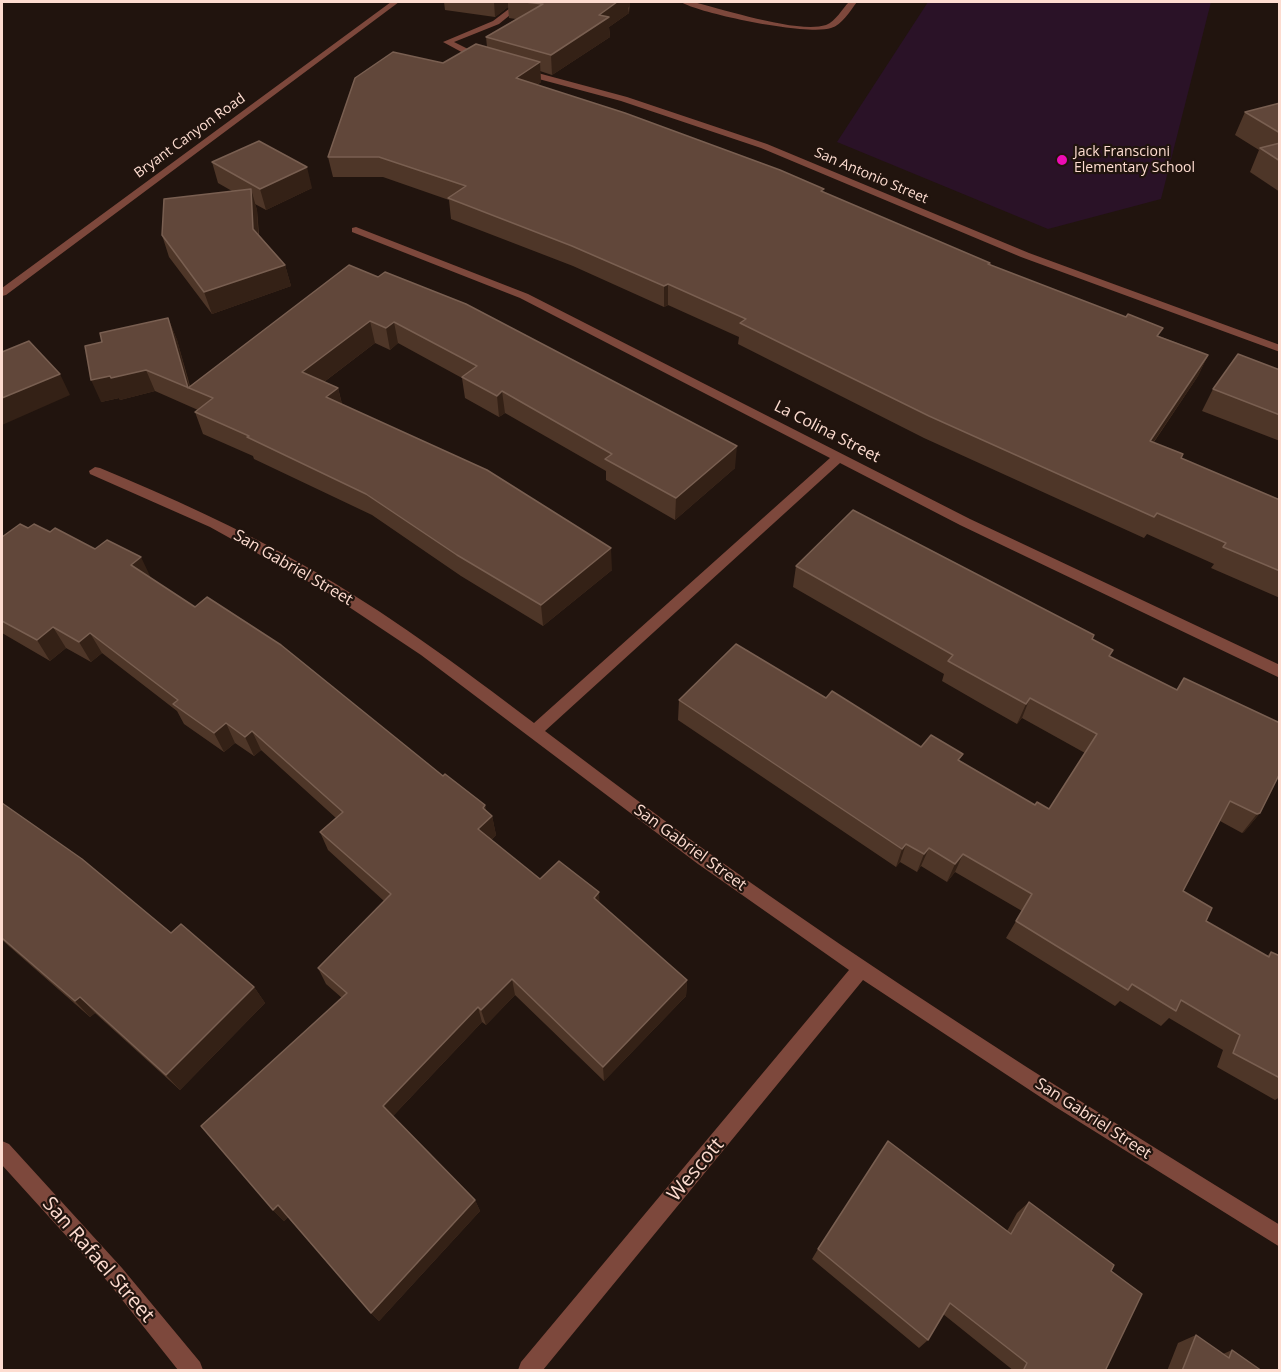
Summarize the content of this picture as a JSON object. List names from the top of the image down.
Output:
{
  "streets": {
    "street": [
      "Bryant Canyon Road",
      "San Antonio Street",
      "La Colina Street",
      "San Gabriel Street",
      "Wescott",
      "San Rafael Street"
    ]
  },
  "crossings": [
    ["San Gabriel Street", "Wescott"]
  ],
  "places": ["Jack Franscioni Elementary School"]
}
